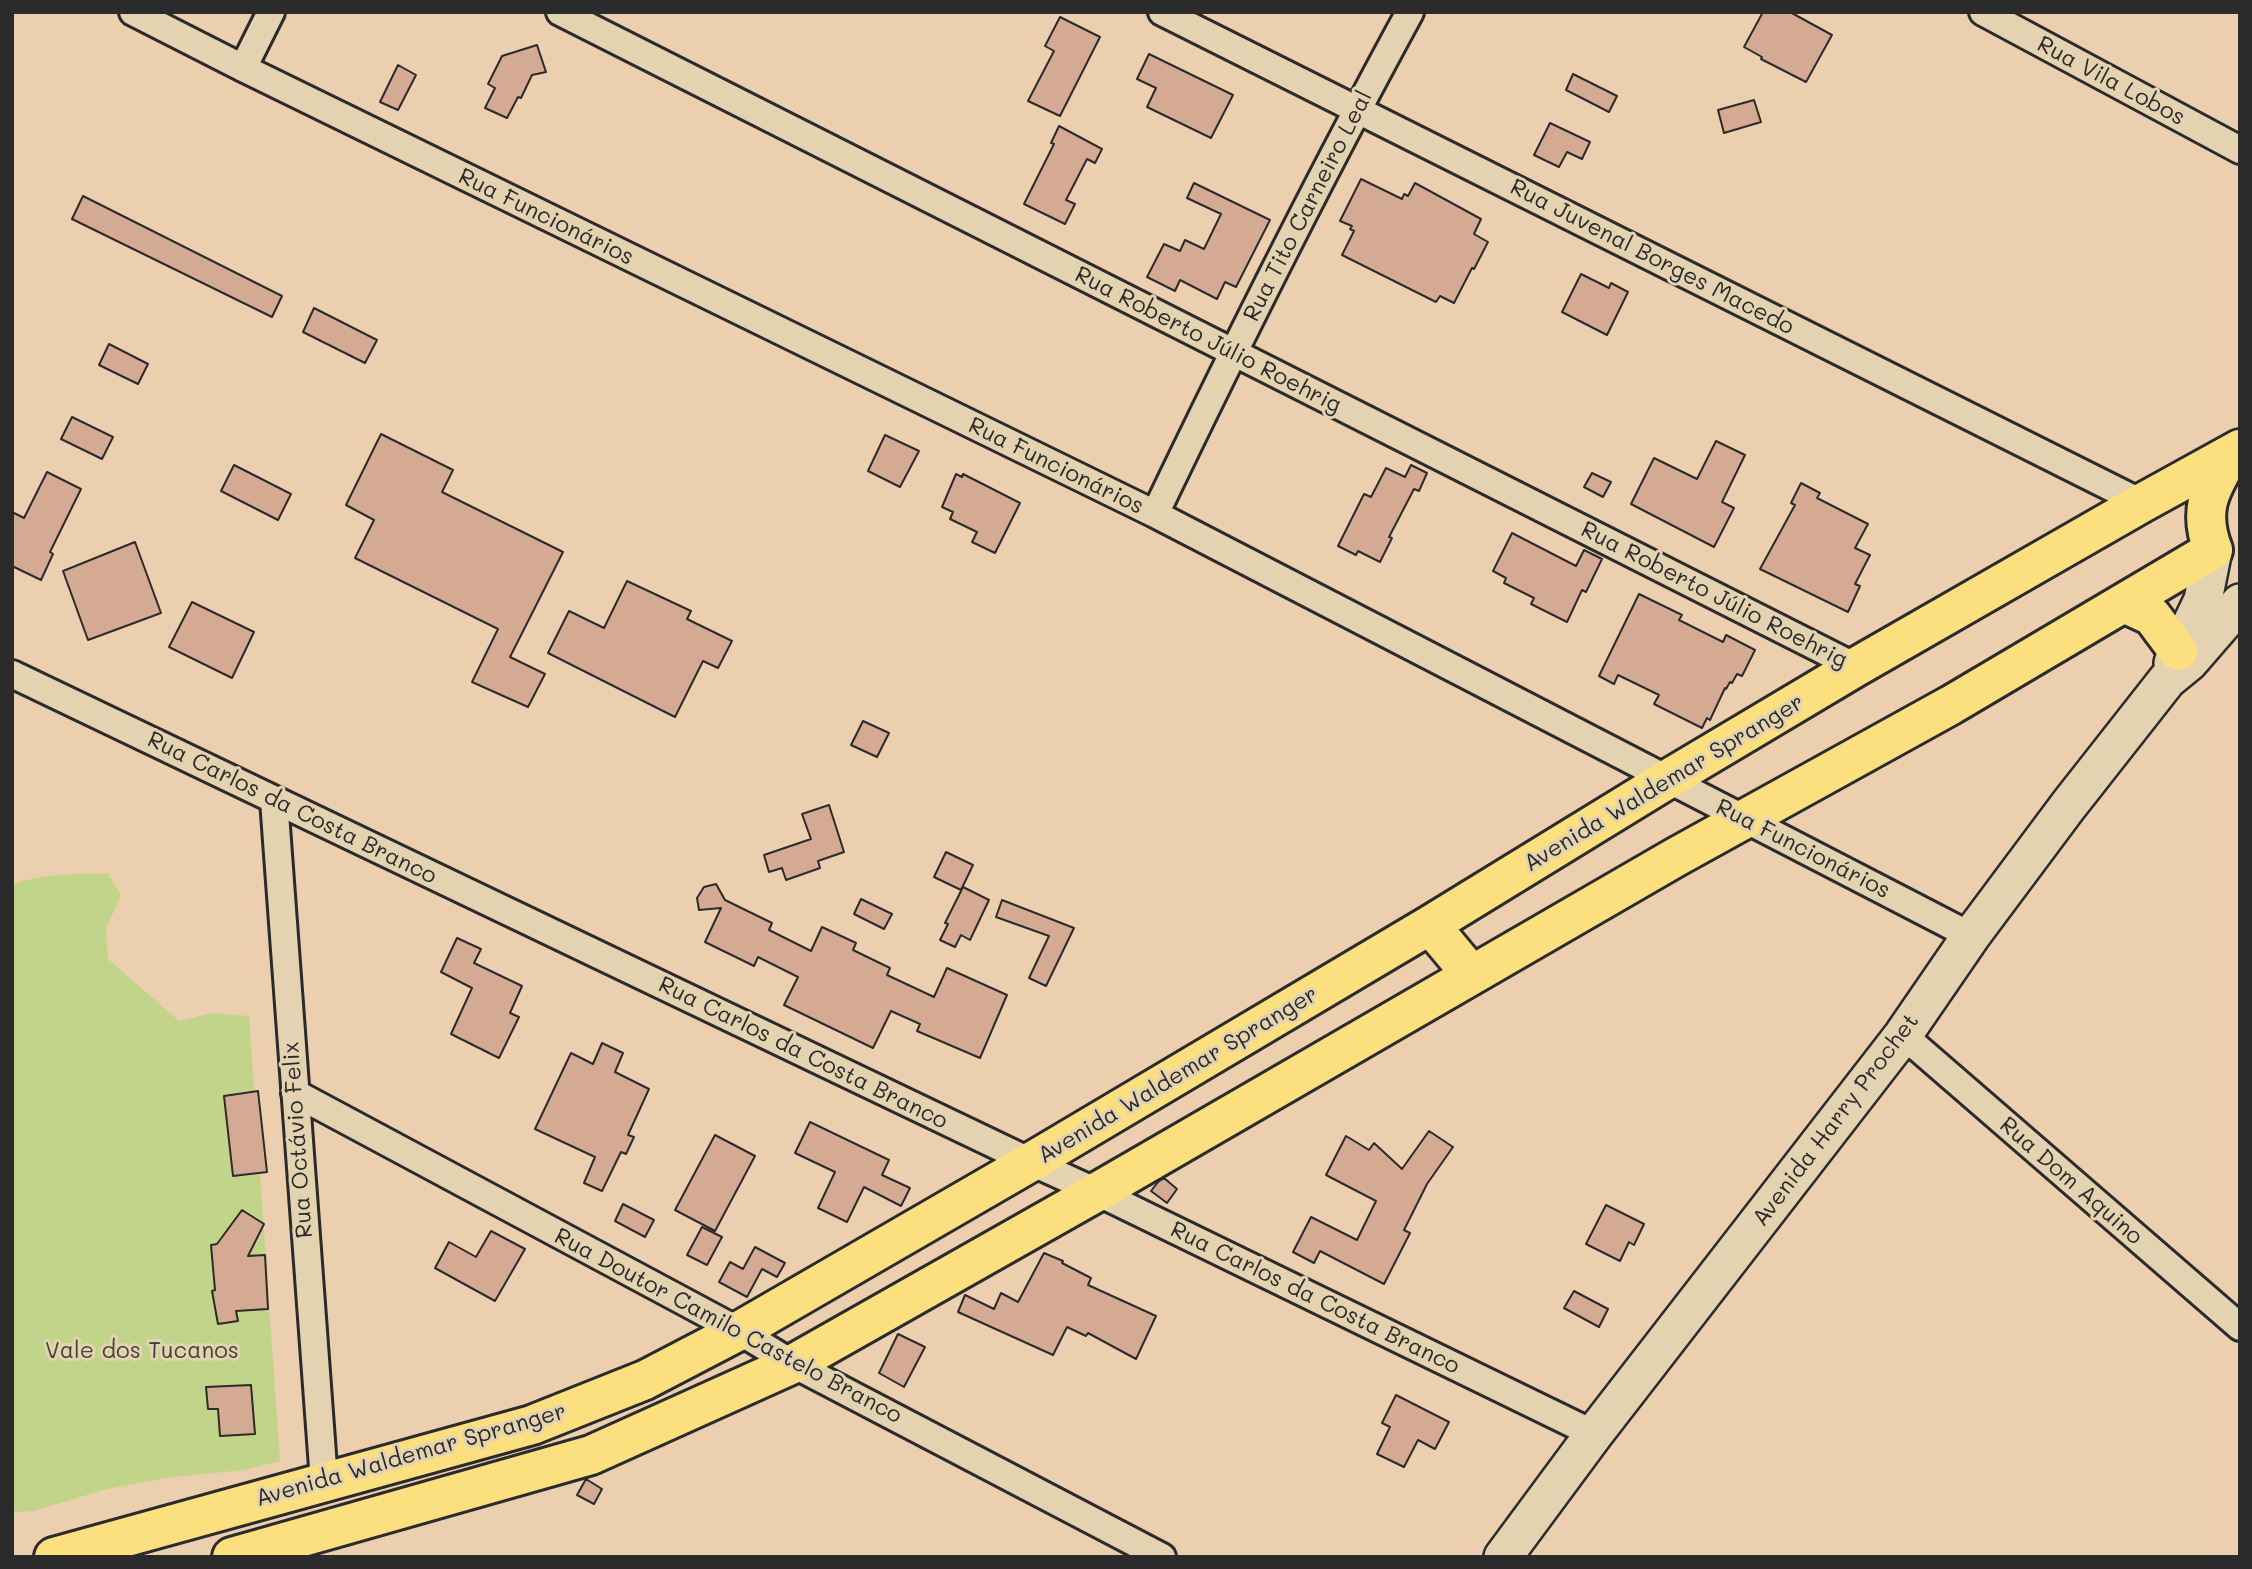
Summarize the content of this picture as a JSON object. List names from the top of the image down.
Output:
{
  "streets": {
    "main road": ["Avenida Waldemar Spranger"],
    "street": [
      "Rua Vila Lobos",
      "Rua Tito Carneiro Leal",
      "Rua Funcionários",
      "Rua Juvenal Borges Macedo",
      "Rua Roberto Júlio Roehrig",
      "Rua Carlos da Costa Branco",
      "Avenida Harry Prochet",
      "Rua Octávio Felix",
      "Rua Dom Aquino",
      "Rua Doutor Camilo Castelo Branco"
    ]
  },
  "crossings": [
    ["Rua Tito Carneiro Leal", "Rua Funcionários"],
    ["Rua Tito Carneiro Leal", "Rua Juvenal Borges Macedo"],
    ["Rua Tito Carneiro Leal", "Rua Roberto Júlio Roehrig"],
    ["Rua Funcionários", "Avenida Waldemar Spranger"],
    ["Rua Funcionários", "Avenida Harry Prochet"],
    ["Rua Juvenal Borges Macedo", "Avenida Waldemar Spranger"],
    ["Rua Roberto Júlio Roehrig", "Avenida Waldemar Spranger"],
    ["Avenida Waldemar Spranger", "Rua Carlos da Costa Branco"],
    ["Avenida Waldemar Spranger", "Rua Octávio Felix"],
    ["Avenida Waldemar Spranger", "Rua Doutor Camilo Castelo Branco"],
    ["Rua Carlos da Costa Branco", "Avenida Harry Prochet"],
    ["Rua Carlos da Costa Branco", "Rua Octávio Felix"],
    ["Avenida Harry Prochet", "Rua Dom Aquino"],
    ["Rua Octávio Felix", "Rua Doutor Camilo Castelo Branco"]
  ],
  "parks": ["Vale dos Tucanos"]
}
